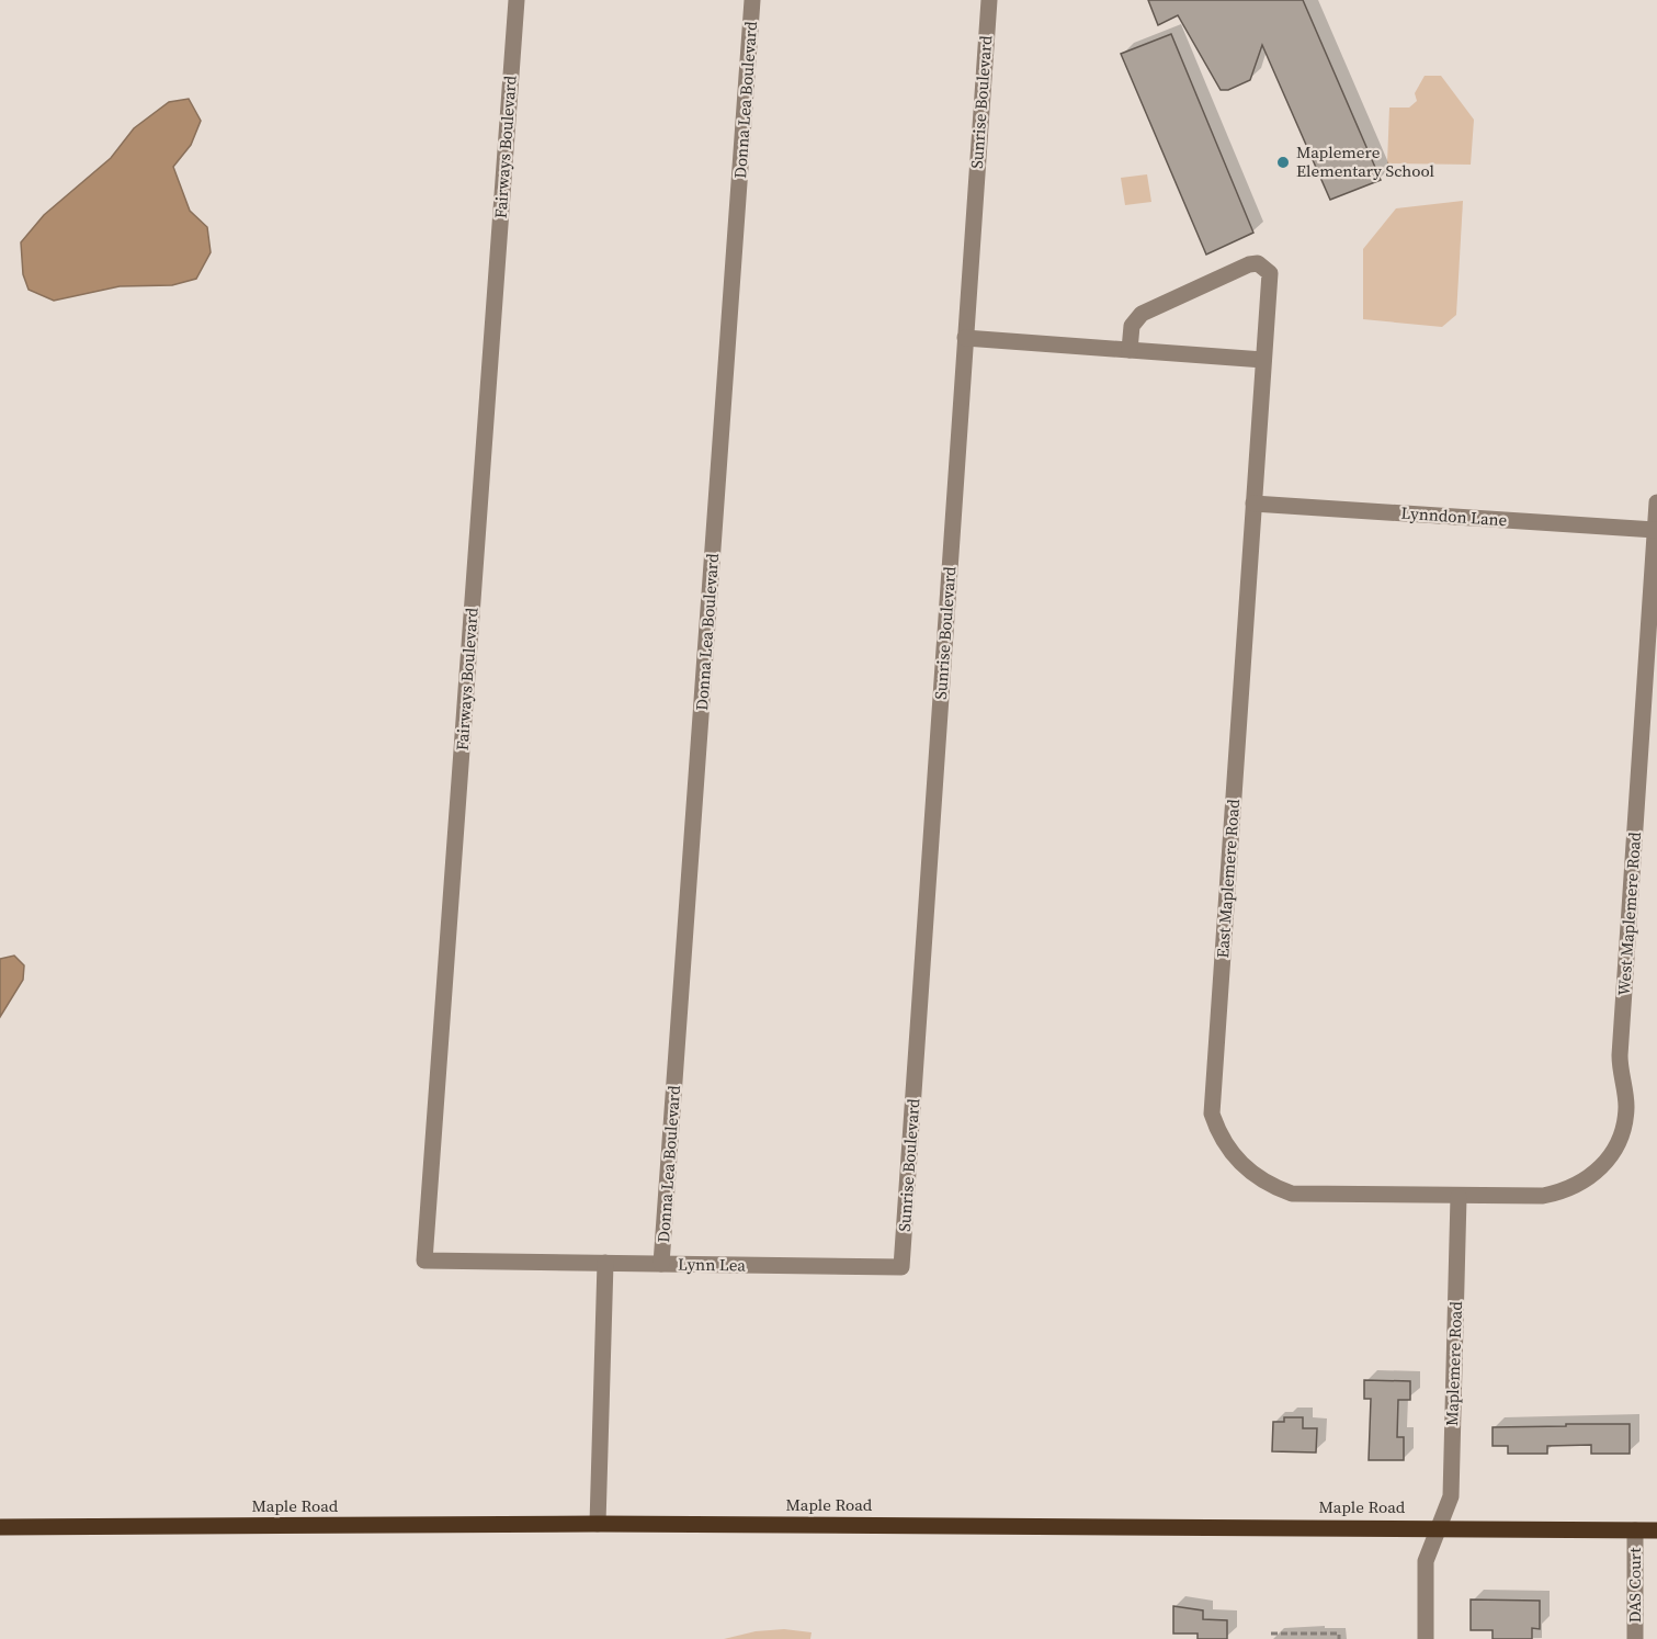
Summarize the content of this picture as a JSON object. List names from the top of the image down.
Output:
{
  "streets": {
    "main road": ["Maple Road"],
    "street": [
      "Donna Lea Boulevard",
      "Sunrise Boulevard",
      "Fairways Boulevard",
      "Lynndon Lane",
      "East Maplemere Road",
      "West Maplemere Road",
      "Lynn Lea",
      "Maplemere Road",
      "DAS Court"
    ]
  },
  "crossings": [
    ["Donna Lea Boulevard", "Lynn Lea"],
    ["Sunrise Boulevard", "Lynn Lea"],
    ["Fairways Boulevard", "Lynn Lea"],
    ["Lynndon Lane", "East Maplemere Road"],
    ["Lynndon Lane", "West Maplemere Road"],
    ["East Maplemere Road", "West Maplemere Road"],
    ["East Maplemere Road", "Maplemere Road"],
    ["West Maplemere Road", "Maplemere Road"],
    ["Maplemere Road", "Maple Road"],
    ["Maple Road", "DAS Court"]
  ],
  "places": ["Maplemere Elementary School"]
}
